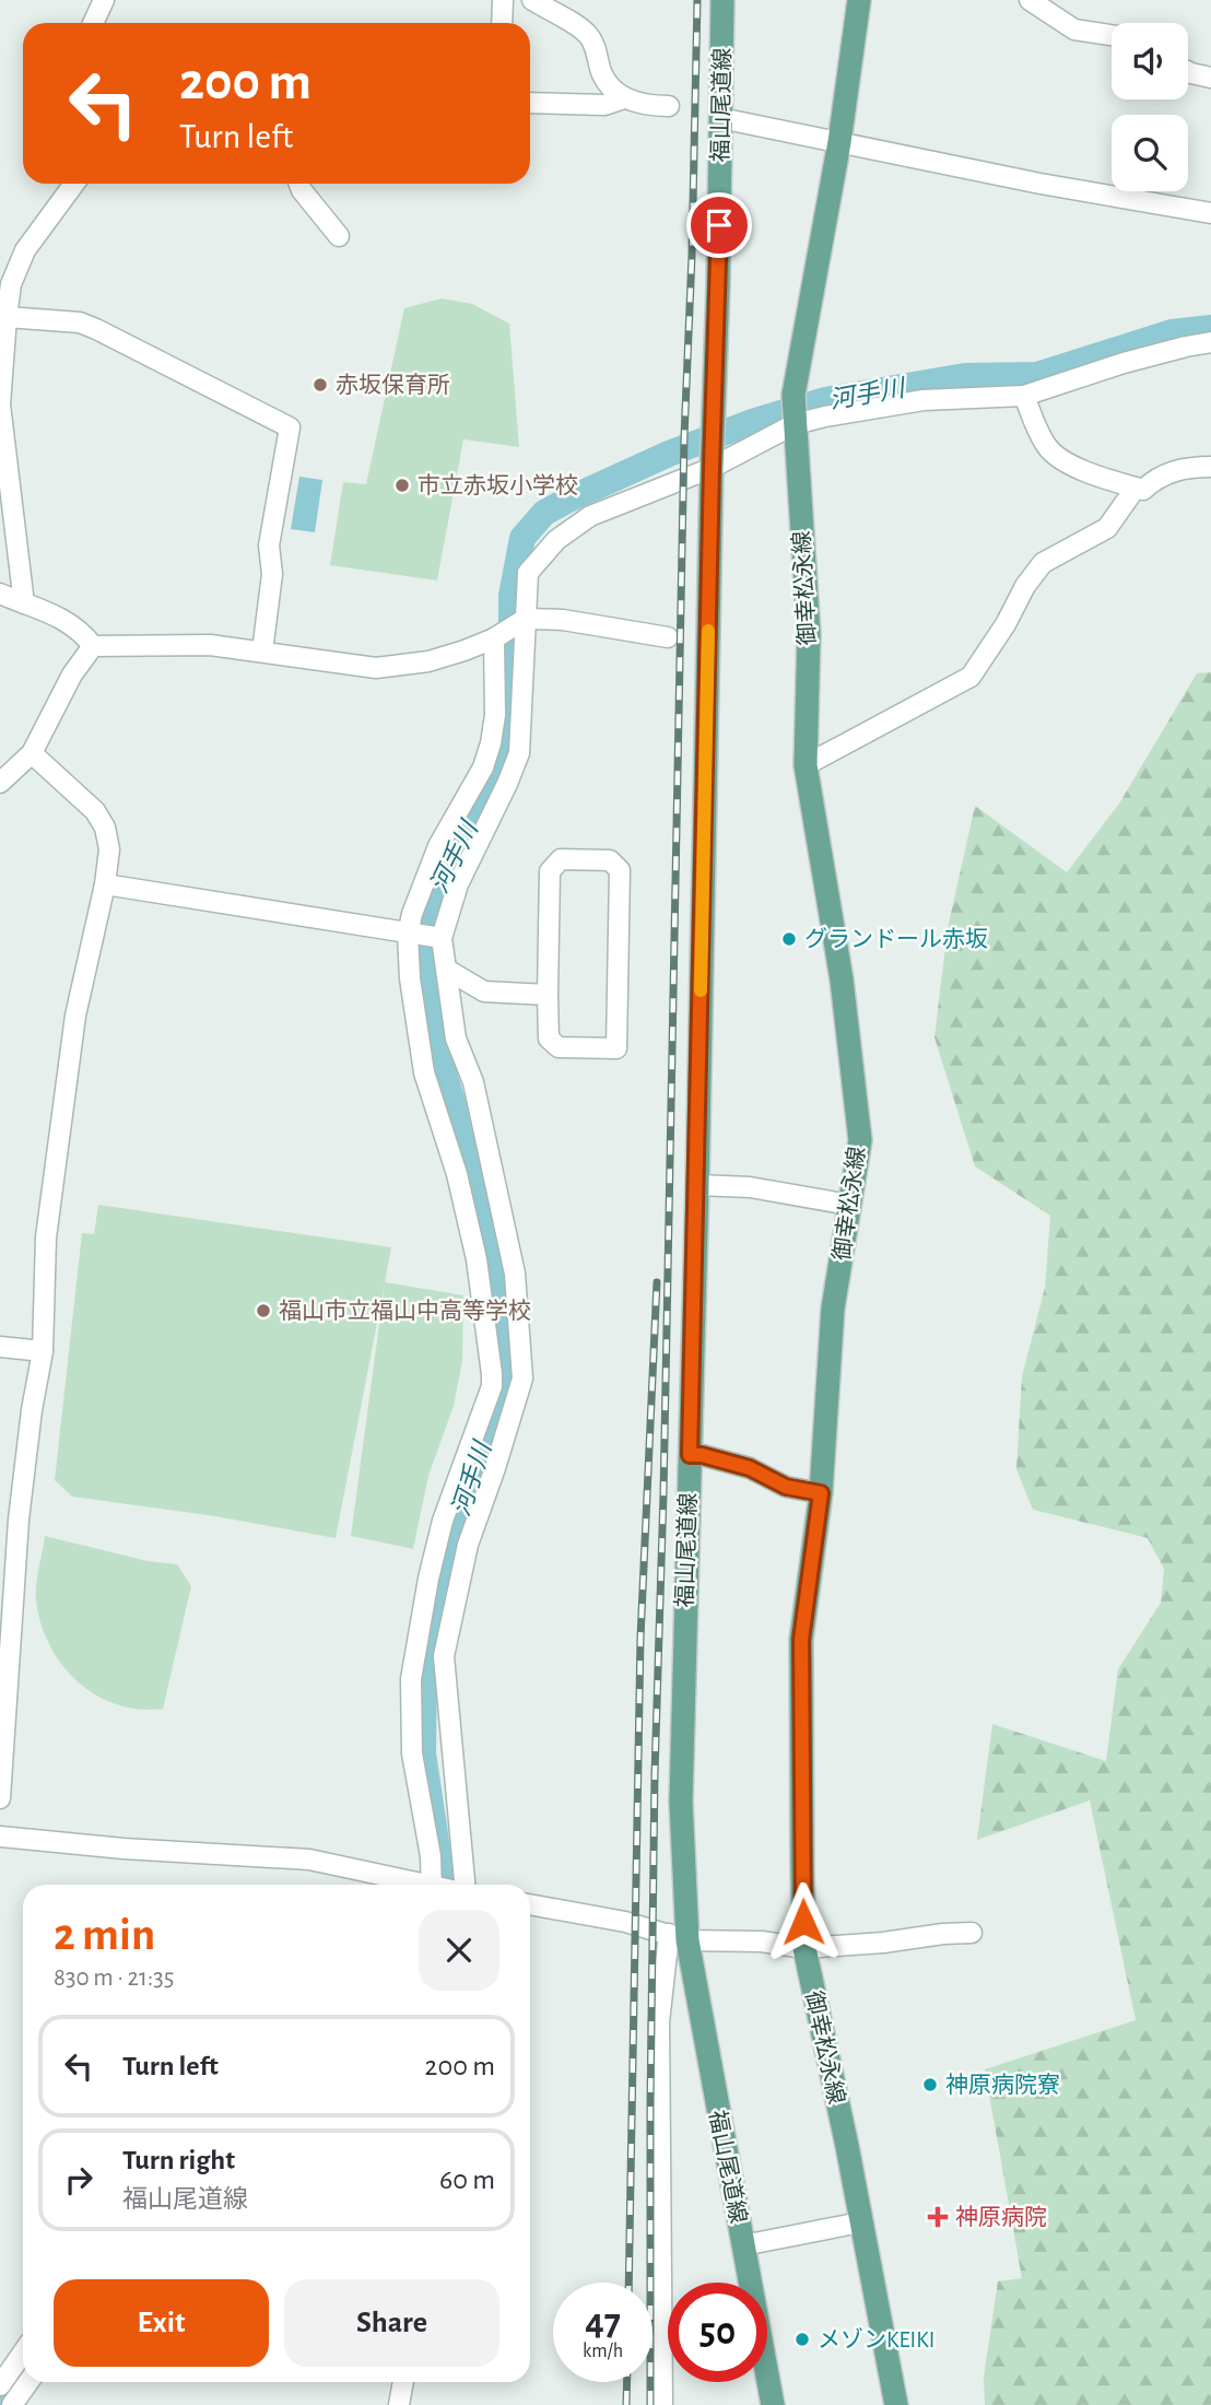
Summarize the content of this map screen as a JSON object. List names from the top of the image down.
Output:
{
  "streets": {
    "main road": ["福山尾道線", "御幸松永線"]
  },
  "water": ["河手川"],
  "places": {
    "other": [
      "赤坂保育所",
      "市立赤坂小学校",
      "グランドール赤坂",
      "福山市立福山中高等学校",
      "神原病院寮",
      "メゾンKEIKI"
    ],
    "health": ["神原病院"]
  },
  "page": {
    "turn": ["200 m", "Turn left"],
    "heading": ["2 min", "830 m · 21:35"],
    "list": [
      {
        "name": "Turn left",
        "value": "200 m"
      },
      {
        "name": "Turn right",
        "note": "福山尾道線",
        "value": "60 m"
      }
    ],
    "buttons": ["Exit", "Share"],
    "speed": "47 km/h",
    "limit": "50"
  }
}
